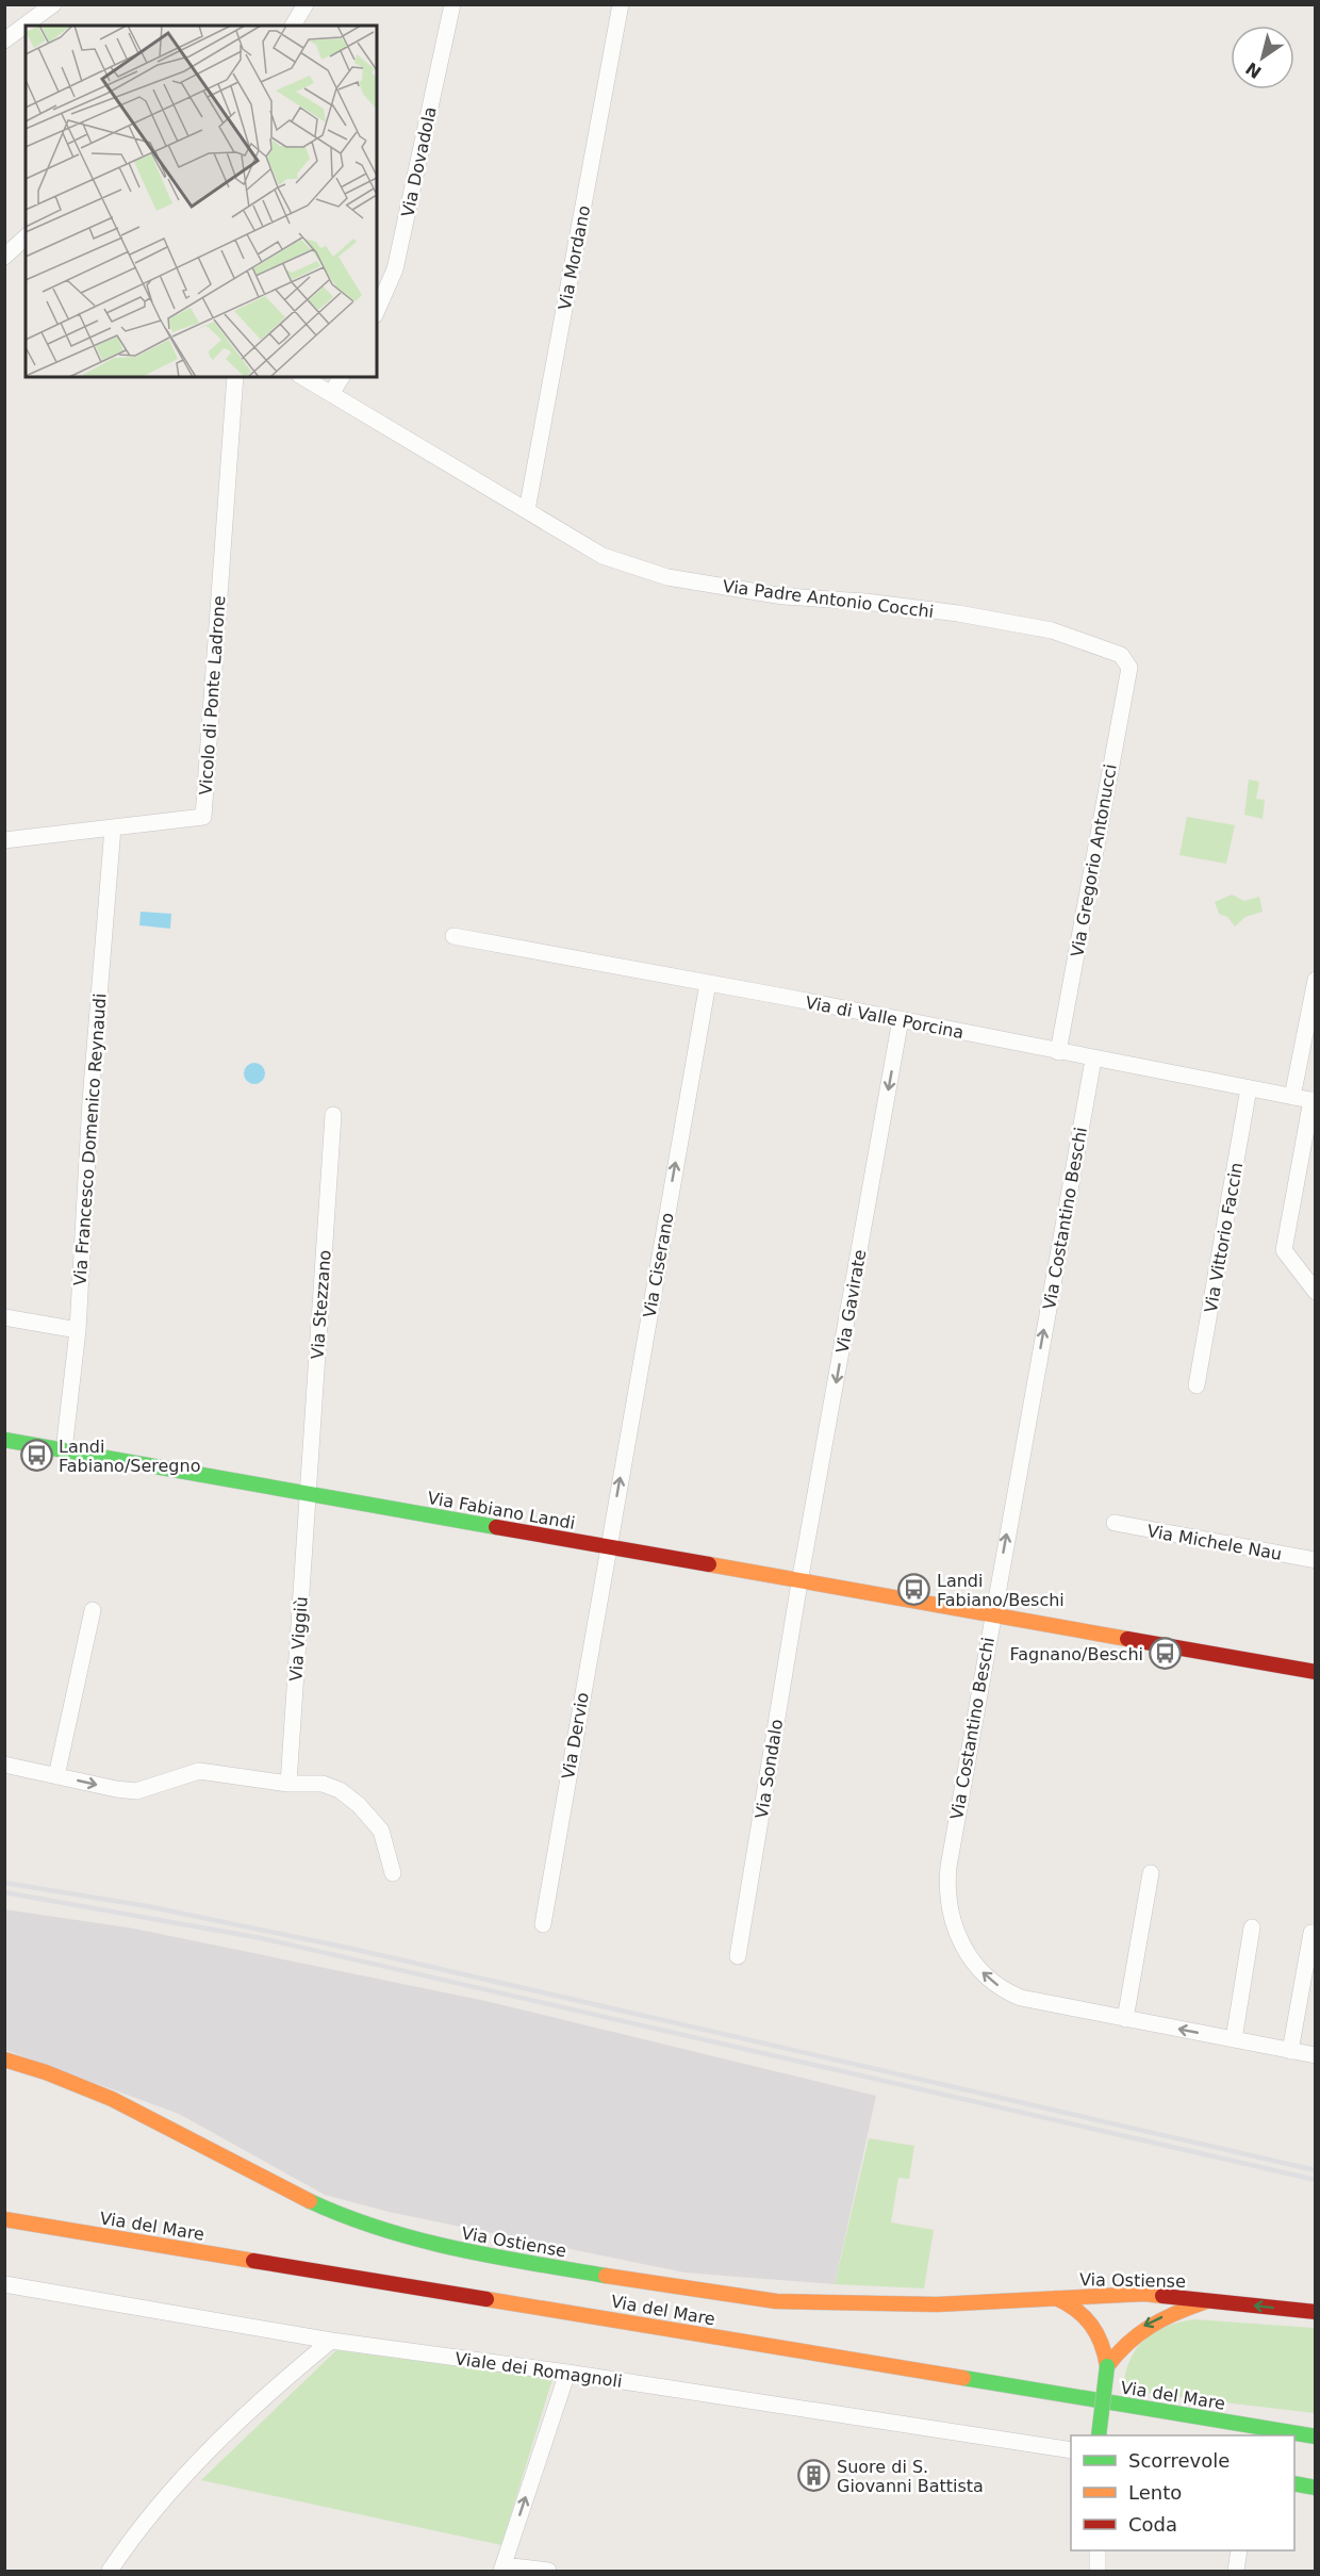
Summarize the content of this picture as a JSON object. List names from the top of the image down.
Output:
{
  "streets": {
    "main road": ["Via Fabiano Landi", "Via del Mare", "Via Ostiense"],
    "street": [
      "Via Dovadola",
      "Via Mordano",
      "Via Padre Antonio Cocchi",
      "Vicolo di Ponte Ladrone",
      "Via Gregorio Antonucci",
      "Via di Valle Porcina",
      "Via Francesco Domenico Reynaudi",
      "Via Costantino Beschi",
      "Via Vittorio Faccin",
      "Via Ciserano",
      "Via Gavirate",
      "Via Stezzano",
      "Via Michele Nau",
      "Via Viggiù",
      "Via Dervio",
      "Via Sondalo",
      "Viale dei Romagnoli"
    ]
  },
  "crossings": [
    ["Via Mordano", "Via Padre Antonio Cocchi"],
    ["Via Padre Antonio Cocchi", "Via Gregorio Antonucci"],
    ["Vicolo di Ponte Ladrone", "Via Francesco Domenico Reynaudi"],
    ["Via Gregorio Antonucci", "Via di Valle Porcina"],
    ["Via di Valle Porcina", "Via Costantino Beschi"],
    ["Via di Valle Porcina", "Via Vittorio Faccin"],
    ["Via di Valle Porcina", "Via Ciserano"],
    ["Via di Valle Porcina", "Via Gavirate"],
    ["Via Francesco Domenico Reynaudi", "Via Fabiano Landi"],
    ["Via Costantino Beschi", "Via Fabiano Landi"],
    ["Via Ciserano", "Via Fabiano Landi"],
    ["Via Ciserano", "Via Dervio"],
    ["Via Gavirate", "Via Fabiano Landi"],
    ["Via Gavirate", "Via Sondalo"],
    ["Via Stezzano", "Via Fabiano Landi"],
    ["Via Stezzano", "Via Viggiù"],
    ["Via Fabiano Landi", "Via Viggiù"],
    ["Via Fabiano Landi", "Via Dervio"],
    ["Via Fabiano Landi", "Via Sondalo"]
  ],
  "one_way": ["Via Costantino Beschi", "Via Ciserano", "Via Gavirate"],
  "places": {
    "bus stop": ["Landi Fabiano/Seregno", "Landi Fabiano/Beschi", "Fagnano/Beschi"],
    "building": ["Suore di S. Giovanni Battista"]
  },
  "legend": ["Scorrevole", "Lento", "Coda"],
  "north": "bottom left"
}
